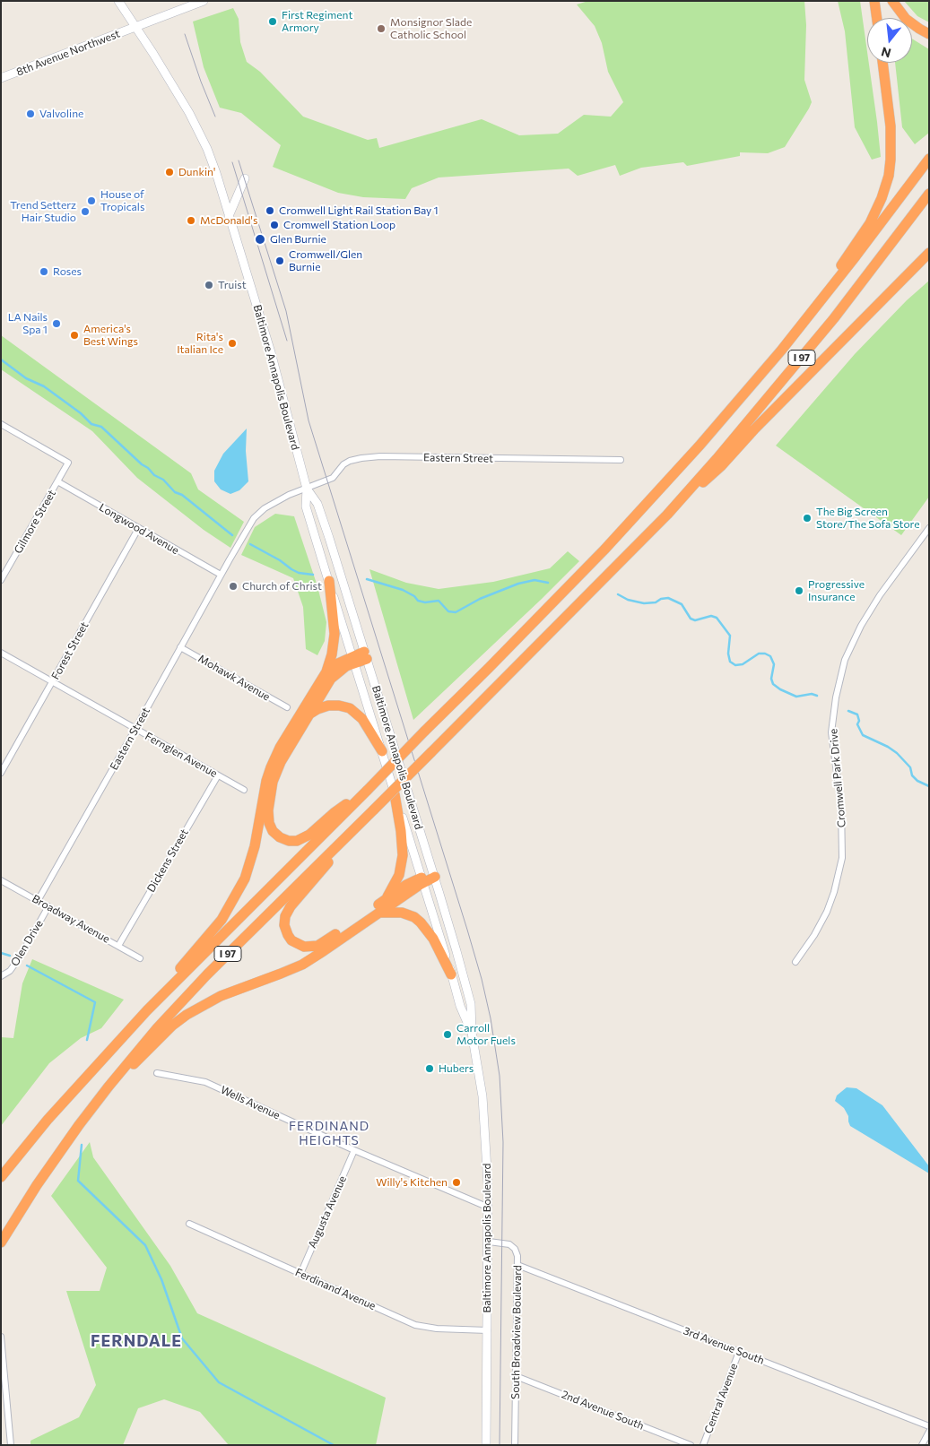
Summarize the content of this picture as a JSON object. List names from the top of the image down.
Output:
{
  "streets": {
    "highway": ["I 97"],
    "main road": ["8th Avenue Northwest", "Baltimore Annapolis Boulevard"],
    "street": [
      "Eastern Street",
      "Gilmore Street",
      "Longwood Avenue",
      "Forest Street",
      "Mohawk Avenue",
      "Fernglen Avenue",
      "Cromwell Park Drive",
      "Dickens Street",
      "Broadway Avenue",
      "Olen Drive",
      "Wells Avenue",
      "Augusta Avenue",
      "Ferdinand Avenue",
      "South Broadview Boulevard",
      "3rd Avenue South",
      "Central Avenue",
      "2nd Avenue South"
    ]
  },
  "crossings": [
    ["8th Avenue Northwest", "Baltimore Annapolis Boulevard"],
    ["Baltimore Annapolis Boulevard", "Eastern Street"],
    ["Baltimore Annapolis Boulevard", "Wells Avenue"],
    ["Baltimore Annapolis Boulevard", "Ferdinand Avenue"],
    ["Baltimore Annapolis Boulevard", "South Broadview Boulevard"],
    ["Eastern Street", "Longwood Avenue"],
    ["Eastern Street", "Mohawk Avenue"],
    ["Eastern Street", "Fernglen Avenue"],
    ["Eastern Street", "Broadway Avenue"],
    ["Gilmore Street", "Longwood Avenue"],
    ["Longwood Avenue", "Forest Street"],
    ["Forest Street", "Fernglen Avenue"],
    ["Fernglen Avenue", "Dickens Street"],
    ["Dickens Street", "Broadway Avenue"],
    ["Broadway Avenue", "Olen Drive"],
    ["Wells Avenue", "Augusta Avenue"],
    ["Augusta Avenue", "Ferdinand Avenue"],
    ["South Broadview Boulevard", "3rd Avenue South"],
    ["South Broadview Boulevard", "2nd Avenue South"],
    ["3rd Avenue South", "Central Avenue"]
  ],
  "districts": ["FERDINAND HEIGHTS", "FERNDALE"],
  "places": [
    "First Regiment Armory",
    "Monsignor Slade Catholic School",
    "Valvoline",
    "Dunkin'",
    "House of Tropicals",
    "Cromwell Light Rail Station Bay 1",
    "Trend Setterz Hair Studio",
    "McDonald's",
    "Cromwell Station Loop",
    "Glen Burnie",
    "Cromwell/Glen Burnie",
    "Roses",
    "Truist",
    "LA Nails Spa 1",
    "America's Best Wings",
    "Rita's Italian Ice",
    "The Big Screen Store/The Sofa Store",
    "Church of Christ",
    "Progressive Insurance",
    "Carroll Motor Fuels",
    "Hubers",
    "Willy's Kitchen"
  ],
  "north": "bottom"
}
